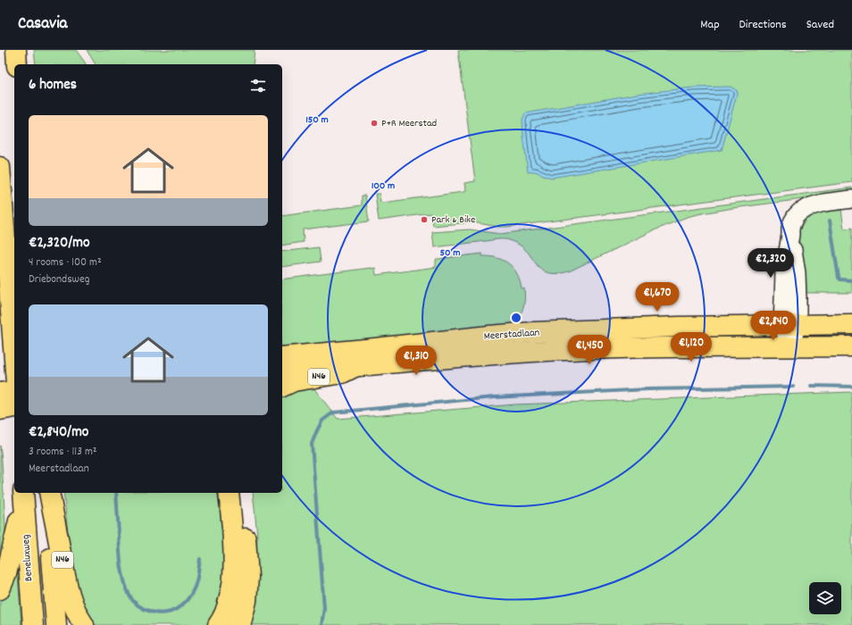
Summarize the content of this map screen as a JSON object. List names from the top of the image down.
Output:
{
  "streets": {
    "main road": ["Meerstadlaan", "N46", "Beneluxweg"]
  },
  "crossings": [
    ["Meerstadlaan", "N46"]
  ],
  "places": ["P+R Meerstad", "Park & Bike"],
  "page": {
    "header": "Casavia",
    "nav": ["Map", "Directions", "Saved"],
    "heading": "6 homes",
    "list": [
      {
        "name": "€2,320/mo",
        "note": "4 rooms · 100 m² · Driebondsweg"
      },
      {
        "name": "€2,840/mo",
        "note": "3 rooms · 113 m² · Meerstadlaan"
      }
    ],
    "price": [
      "€2,320",
      "€1,670",
      "€2,840",
      "€1,120",
      "€1,450",
      "€1,310"
    ]
  },
  "rings": ["150 m", "100 m", "50 m"]
}
